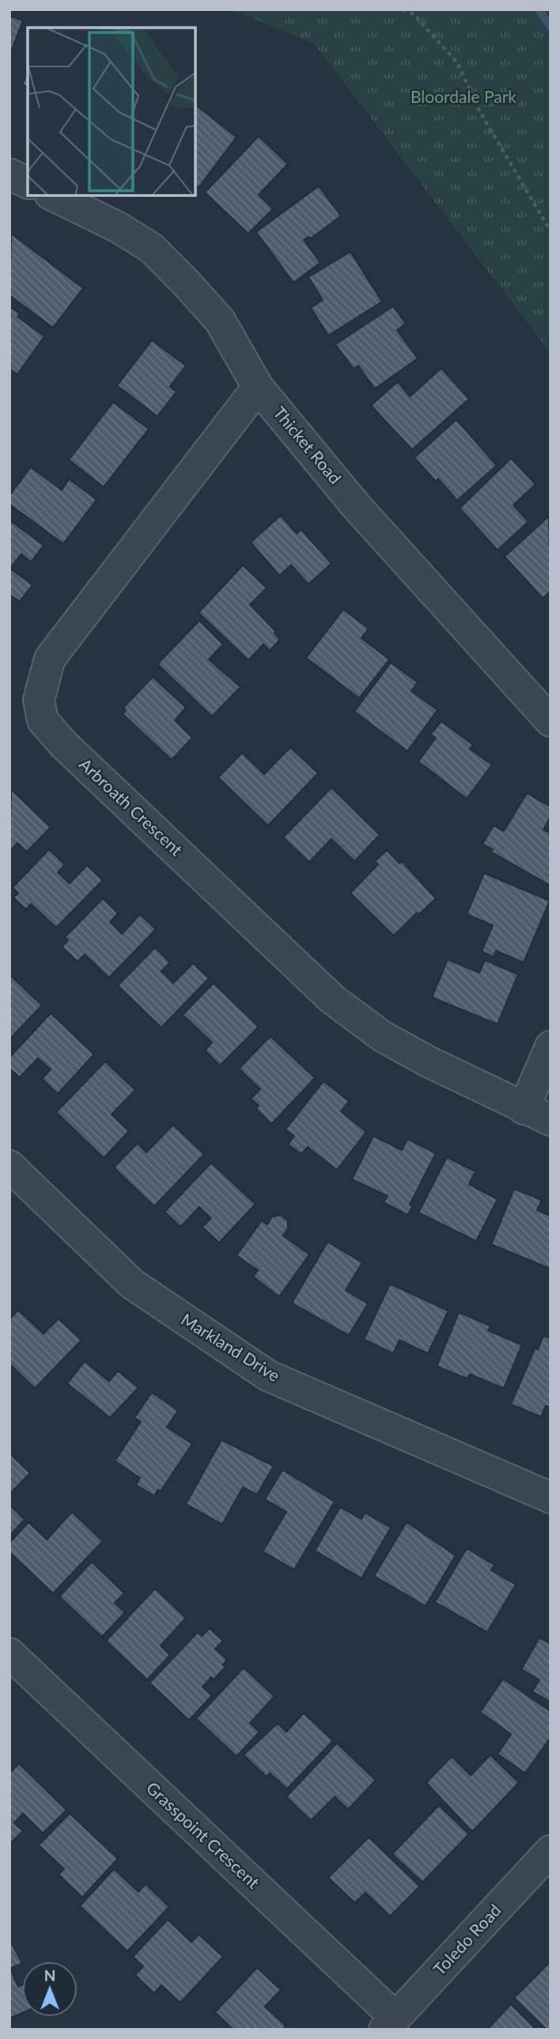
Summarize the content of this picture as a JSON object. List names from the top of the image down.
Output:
{
  "streets": {
    "street": [
      "Thicket Road",
      "Arbroath Crescent",
      "Markland Drive",
      "Grasspoint Crescent",
      "Toledo Road"
    ]
  },
  "crossings": [
    ["Thicket Road", "Arbroath Crescent"],
    ["Grasspoint Crescent", "Toledo Road"]
  ],
  "parks": ["Bloordale Park"],
  "north": "top"
}
